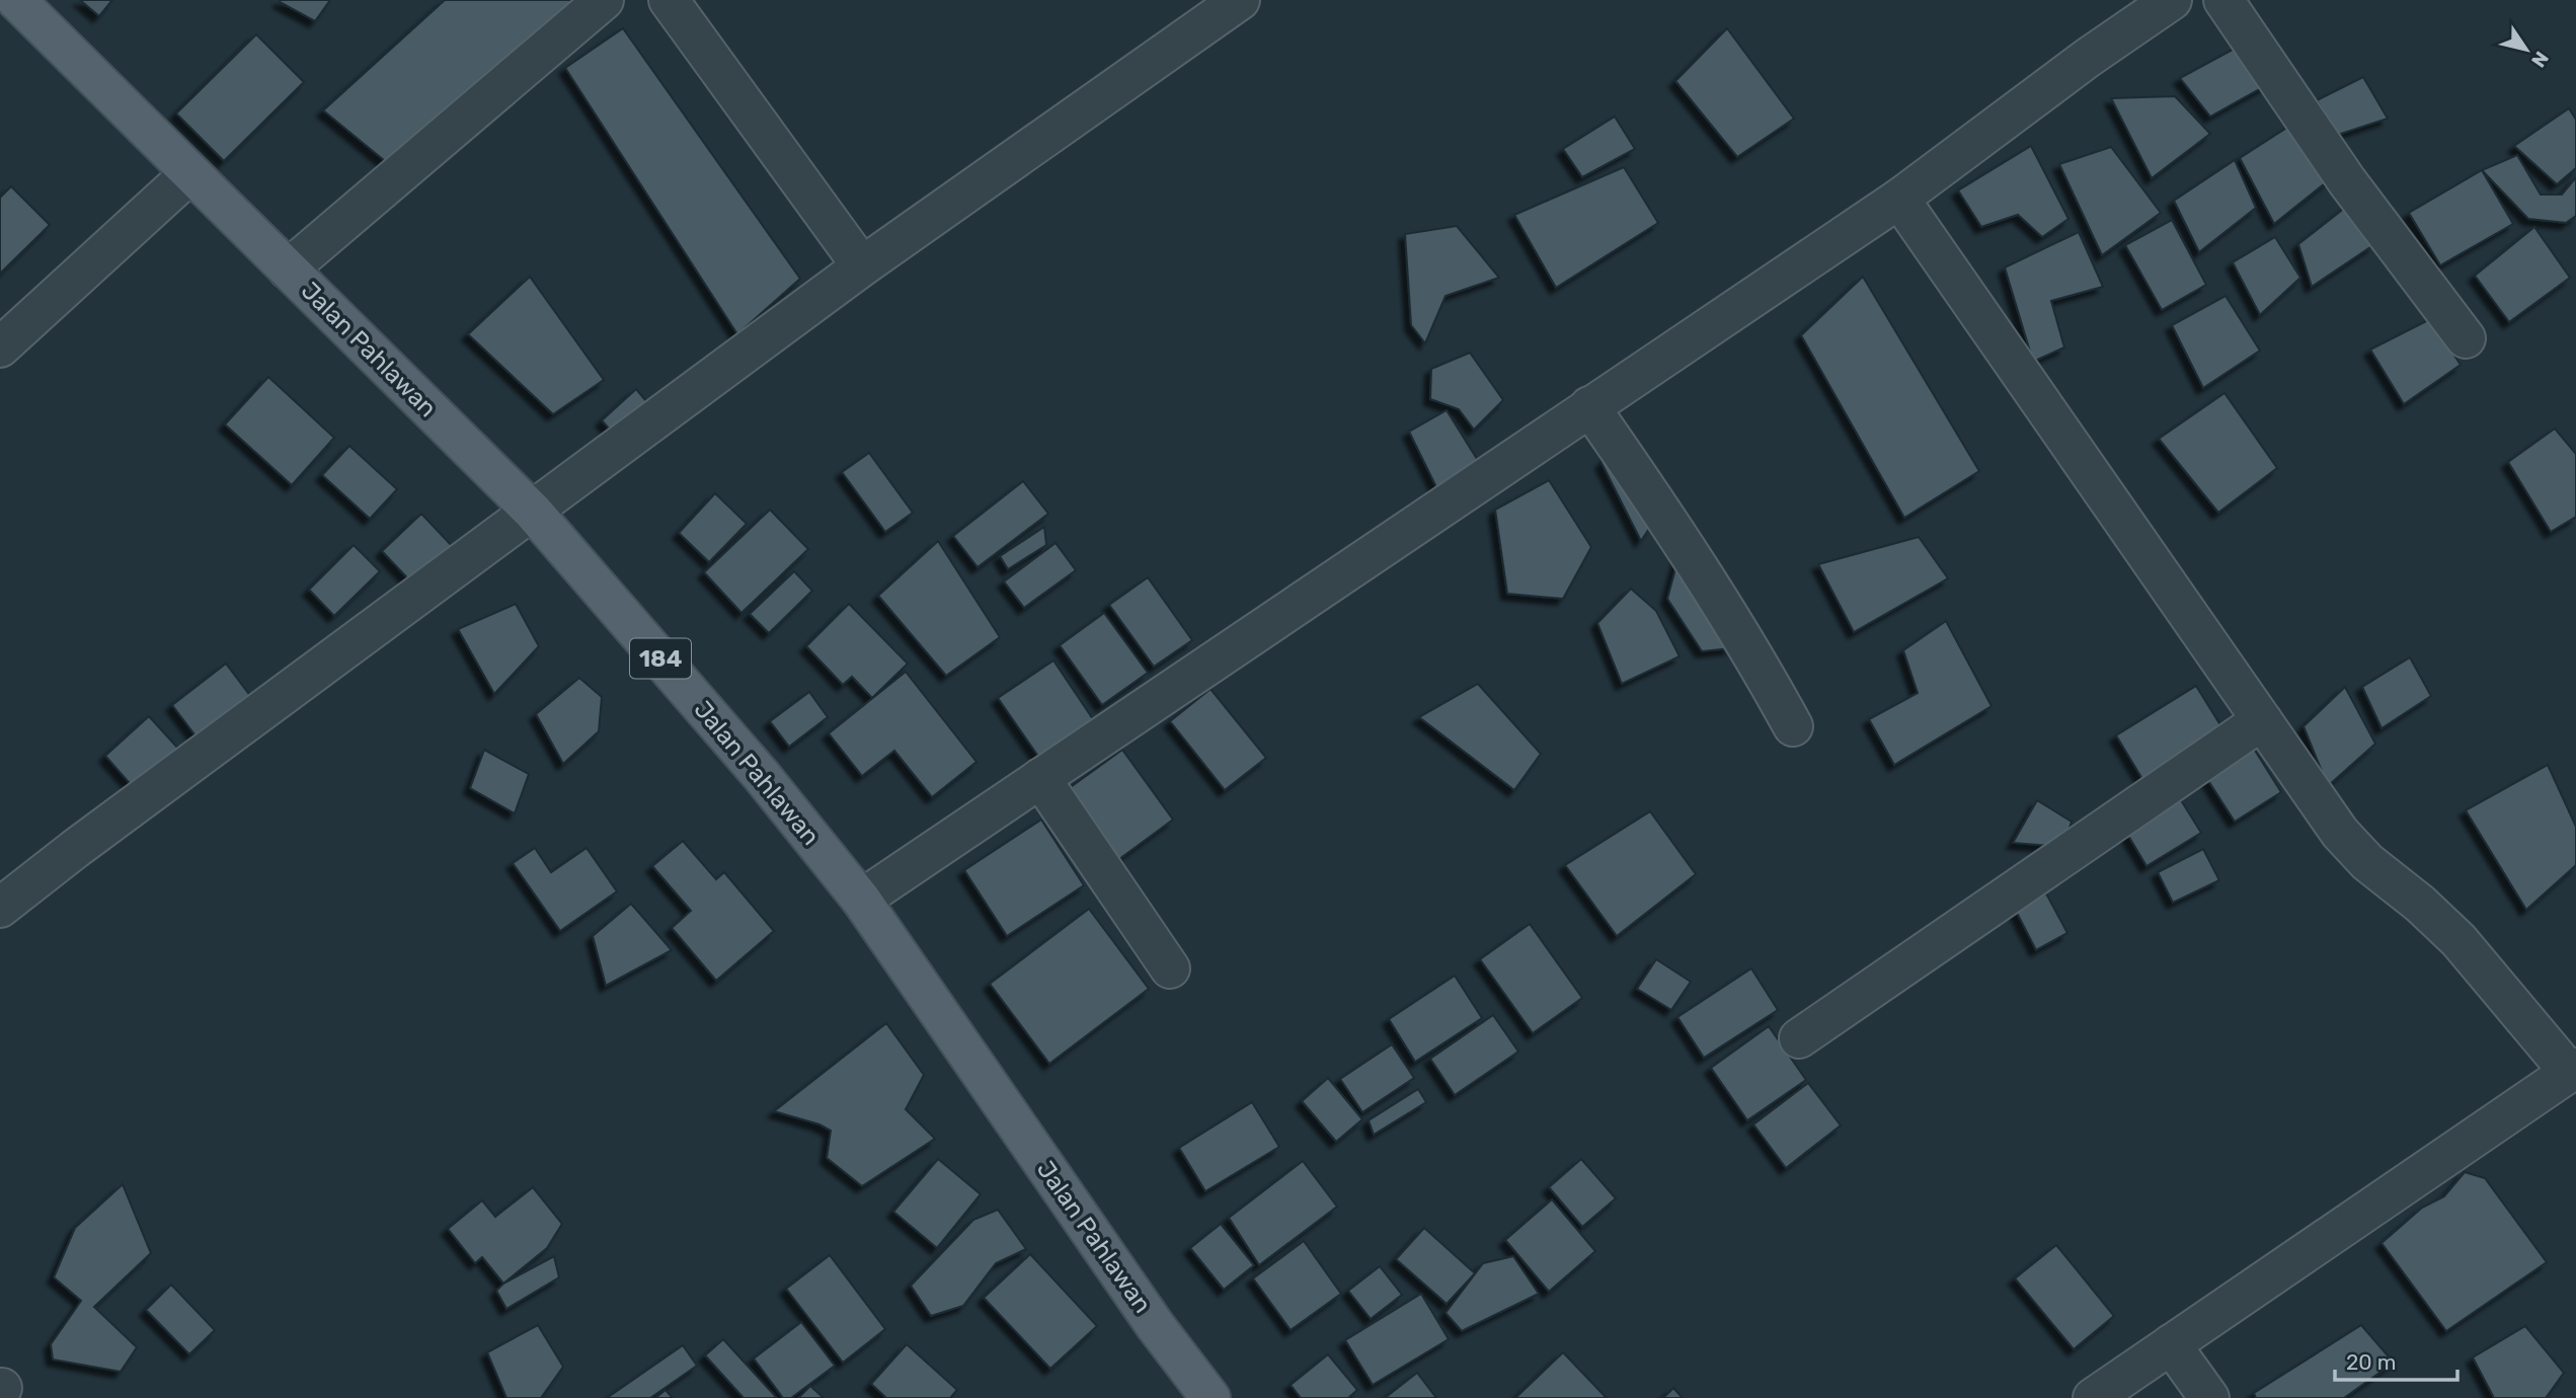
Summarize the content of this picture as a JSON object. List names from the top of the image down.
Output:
{
  "streets": {
    "main road": ["Jalan Pahlawan", "184"]
  },
  "scale_bar": "20 m",
  "north": "bottom right"
}
